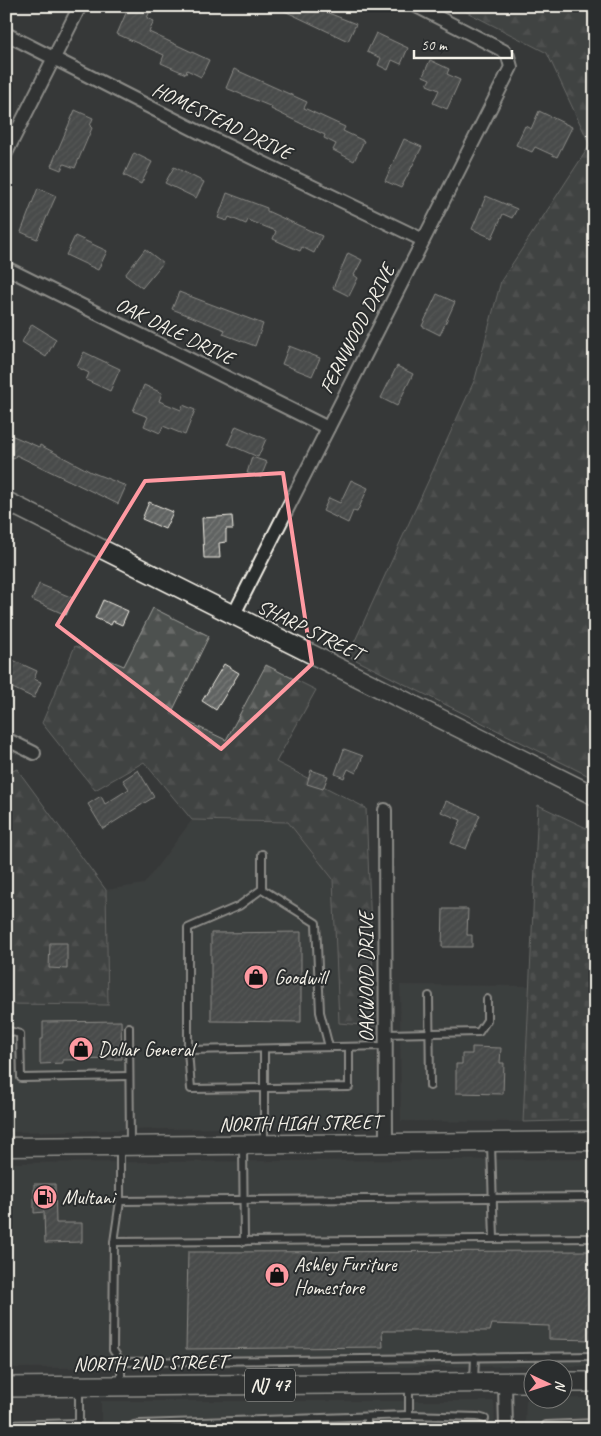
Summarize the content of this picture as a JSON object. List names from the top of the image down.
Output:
{
  "streets": {
    "main road": ["NORTH 2ND STREET", "NJ 47"],
    "street": [
      "HOMESTEAD DRIVE",
      "FERNWOOD DRIVE",
      "OAK DALE DRIVE",
      "SHARP STREET",
      "OAKWOOD DRIVE",
      "NORTH HIGH STREET"
    ]
  },
  "crossings": [
    ["HOMESTEAD DRIVE", "FERNWOOD DRIVE"],
    ["FERNWOOD DRIVE", "OAK DALE DRIVE"],
    ["FERNWOOD DRIVE", "SHARP STREET"],
    ["OAKWOOD DRIVE", "NORTH HIGH STREET"]
  ],
  "places": {
    "shop": ["Goodwill", "Dollar General", "Ashley Furiture Homestore"],
    "fuel station": ["Multani"]
  },
  "scale_bar": "50 m",
  "north": "right"
}
